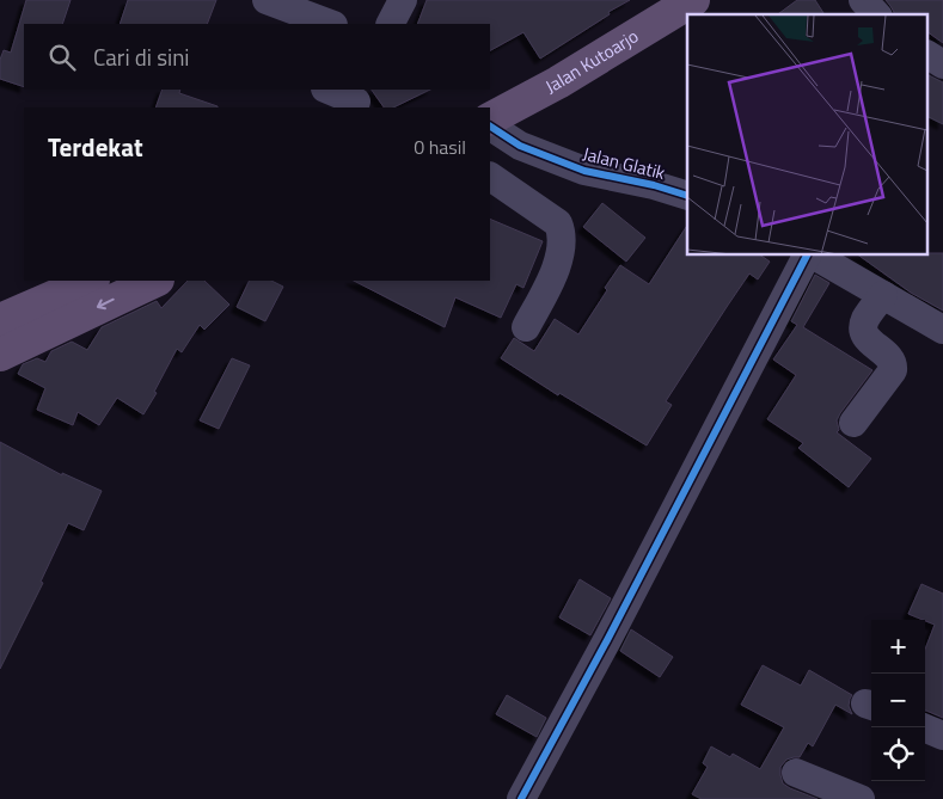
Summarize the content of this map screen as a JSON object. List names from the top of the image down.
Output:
{
  "streets": {
    "main road": ["Jalan Kutoarjo"],
    "street": ["Jalan Glatik"]
  },
  "page": {
    "search": "Cari di sini",
    "heading": ["Terdekat", "0 hasil"],
    "map_buttons": ["+", "−"]
  }
}
